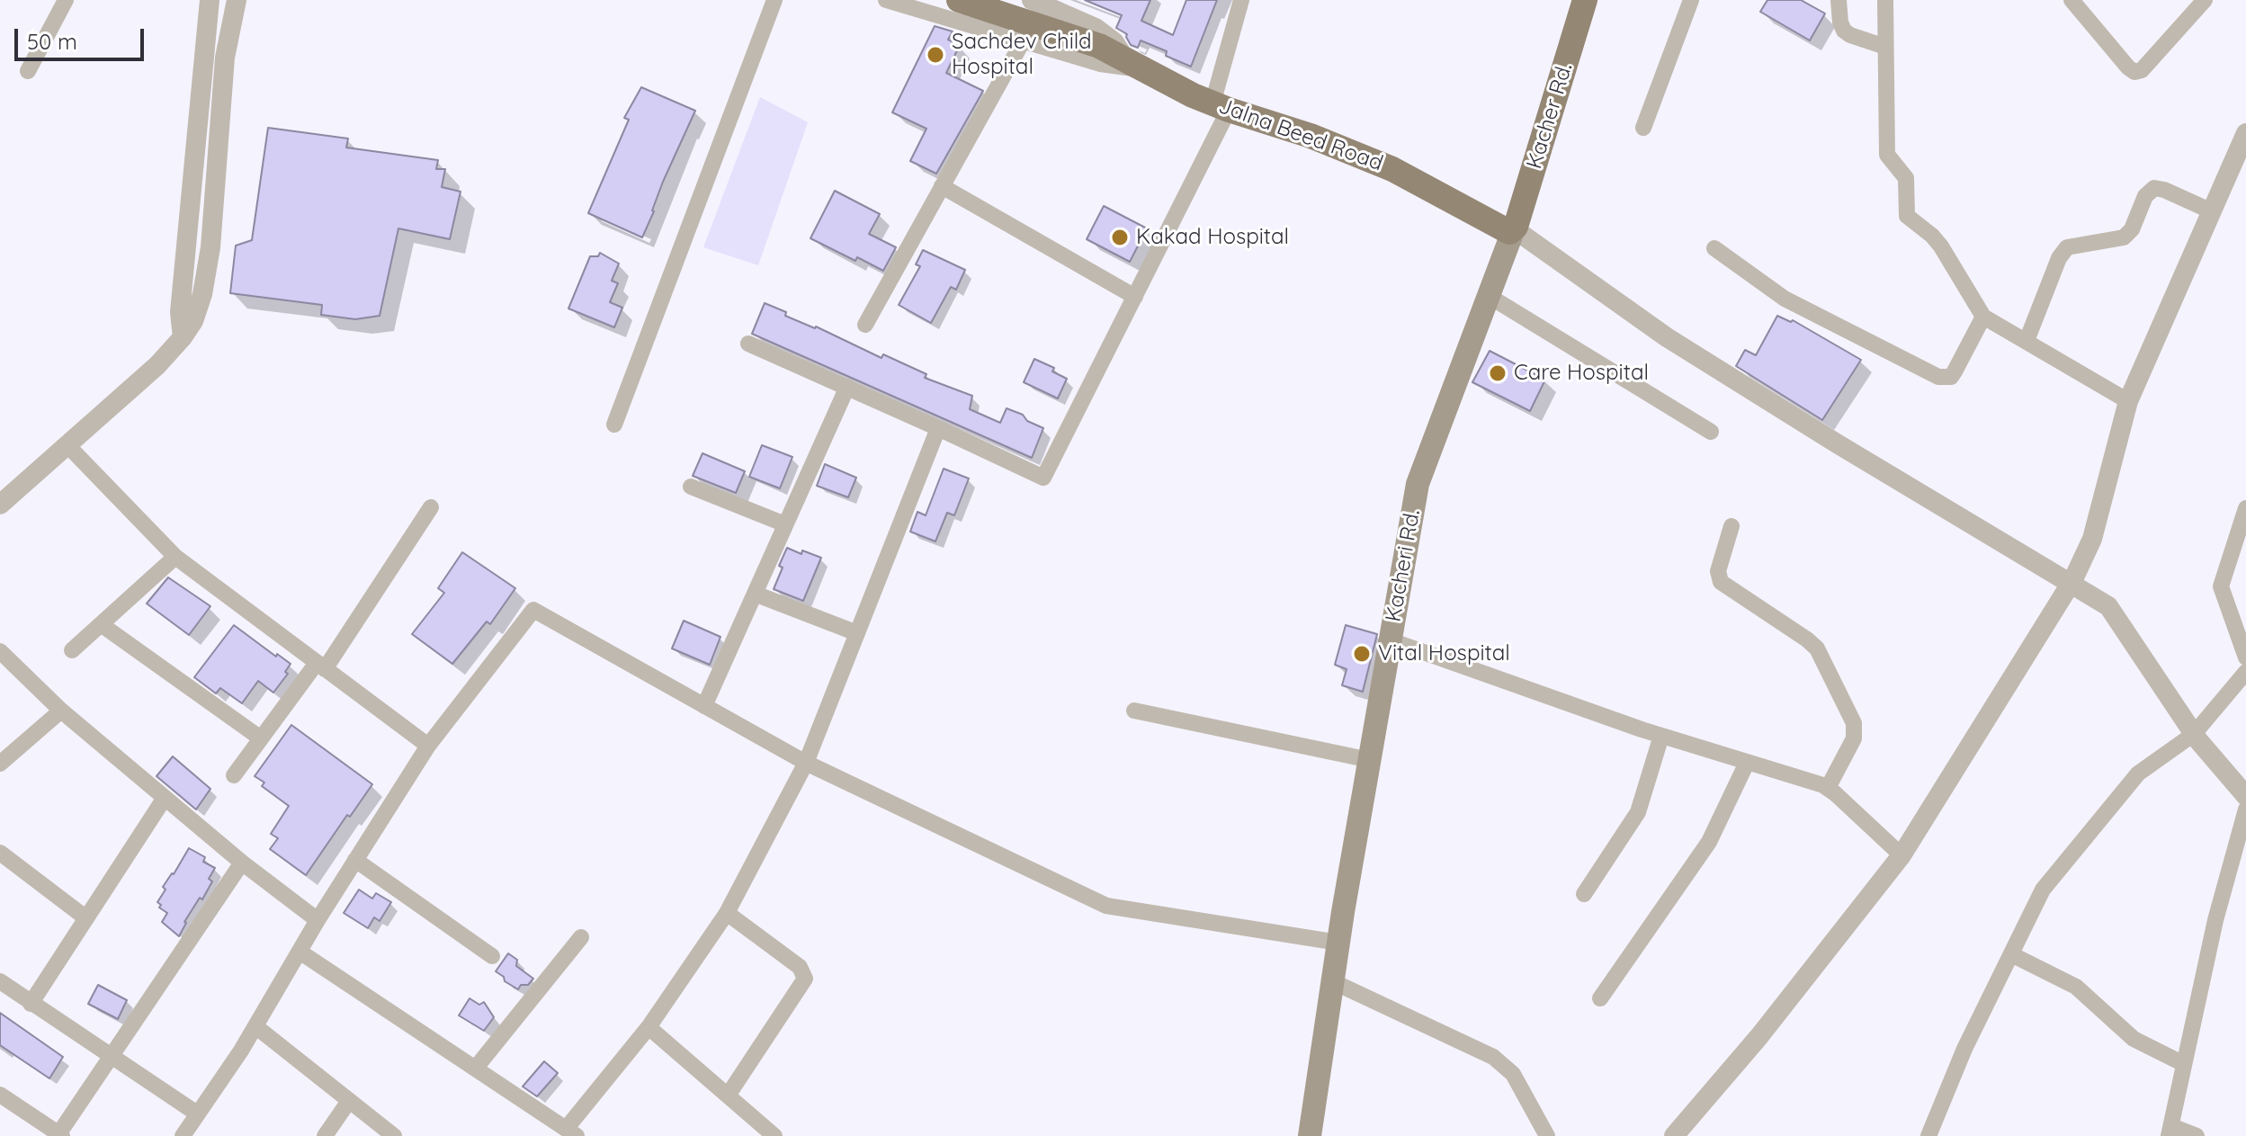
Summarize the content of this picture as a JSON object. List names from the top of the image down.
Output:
{
  "streets": {
    "main road": ["Kacher Rd.", "Jalna Beed Road", "Kacheri Rd."]
  },
  "crossings": [
    ["Kacher Rd.", "Jalna Beed Road"],
    ["Kacher Rd.", "Kacheri Rd."],
    ["Jalna Beed Road", "Kacheri Rd."]
  ],
  "places": [
    "Sachdev Child Hospital",
    "Kakad Hospital",
    "Care Hospital",
    "Vital Hospital"
  ],
  "scale_bar": "50 m"
}
